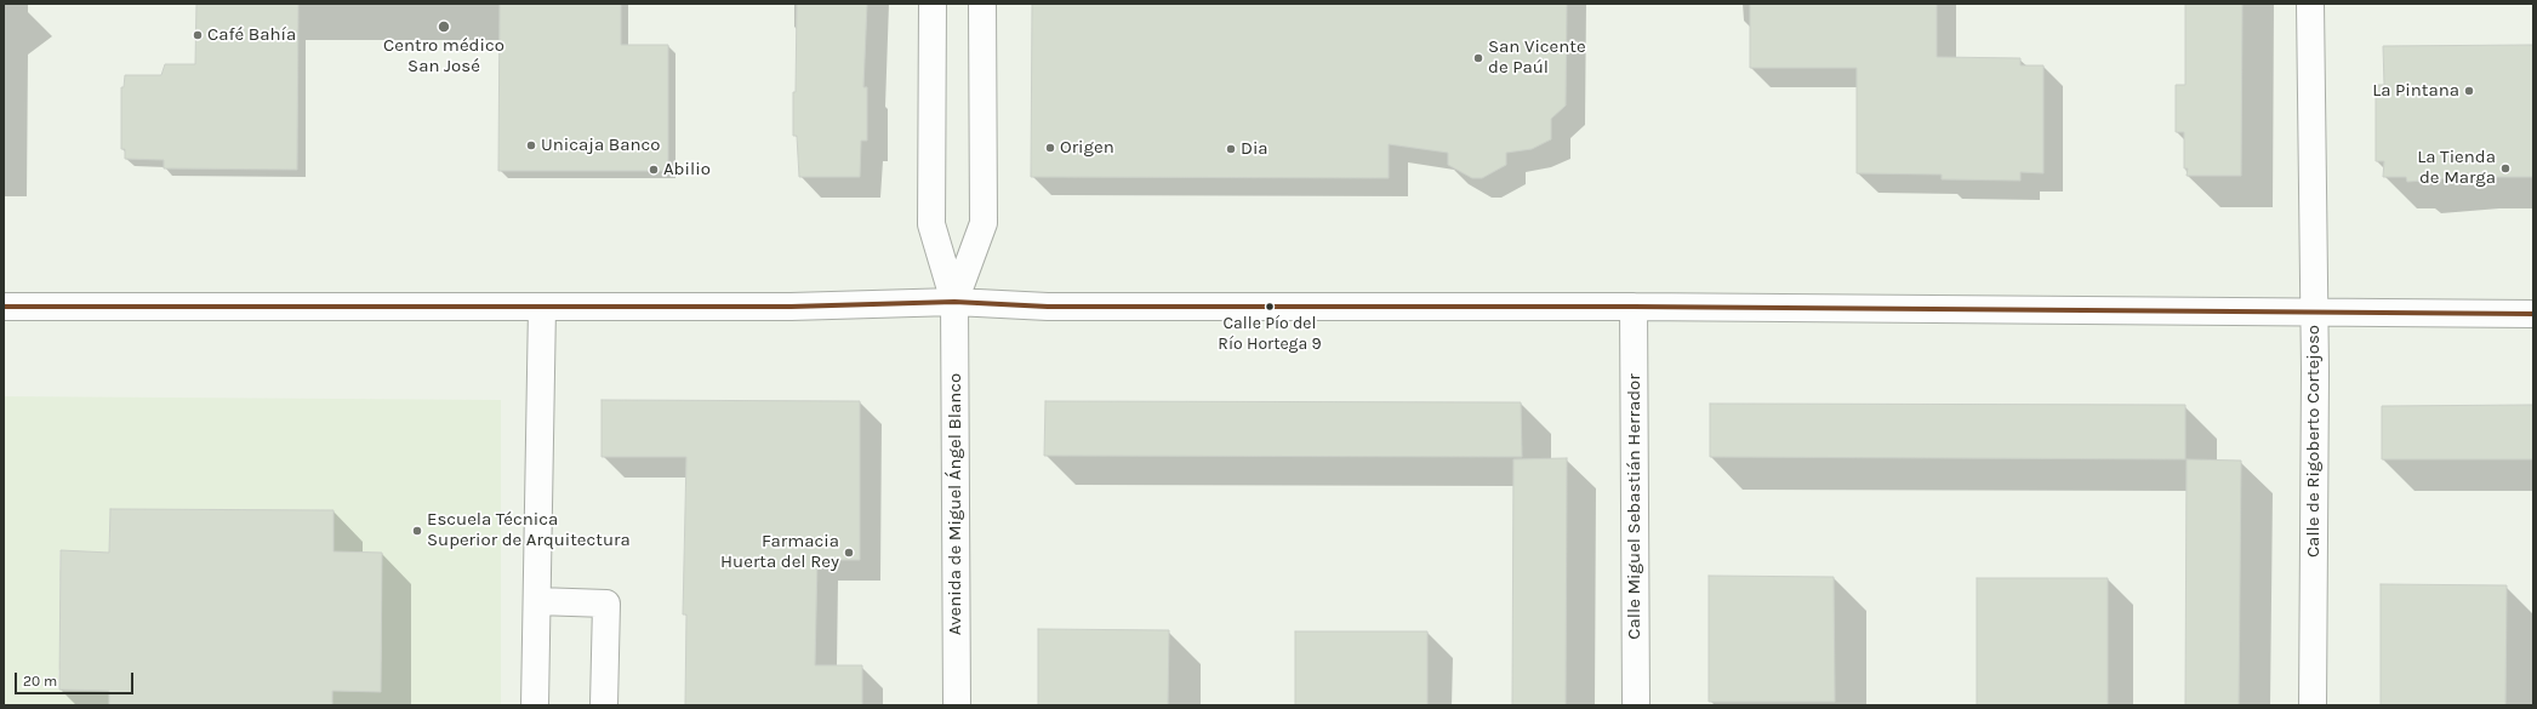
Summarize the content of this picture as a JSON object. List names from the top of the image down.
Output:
{
  "streets": {
    "street": ["Calle de Rigoberto Cortejoso", "Avenida de Miguel Ángel Blanco", "Calle Miguel Sebastián Herrador"]
  },
  "places": [
    "Centro médico San José",
    "Café Bahía",
    "San Vicente de Paúl",
    "La Pintana",
    "Unicaja Banco",
    "Origen",
    "Dia",
    "La Tienda de Marga",
    "Abilio",
    "Calle Pío del Río Hortega 9",
    "Escuela Técnica Superior de Arquitectura",
    "Farmacia Huerta del Rey"
  ],
  "scale_bar": "20 m"
}
